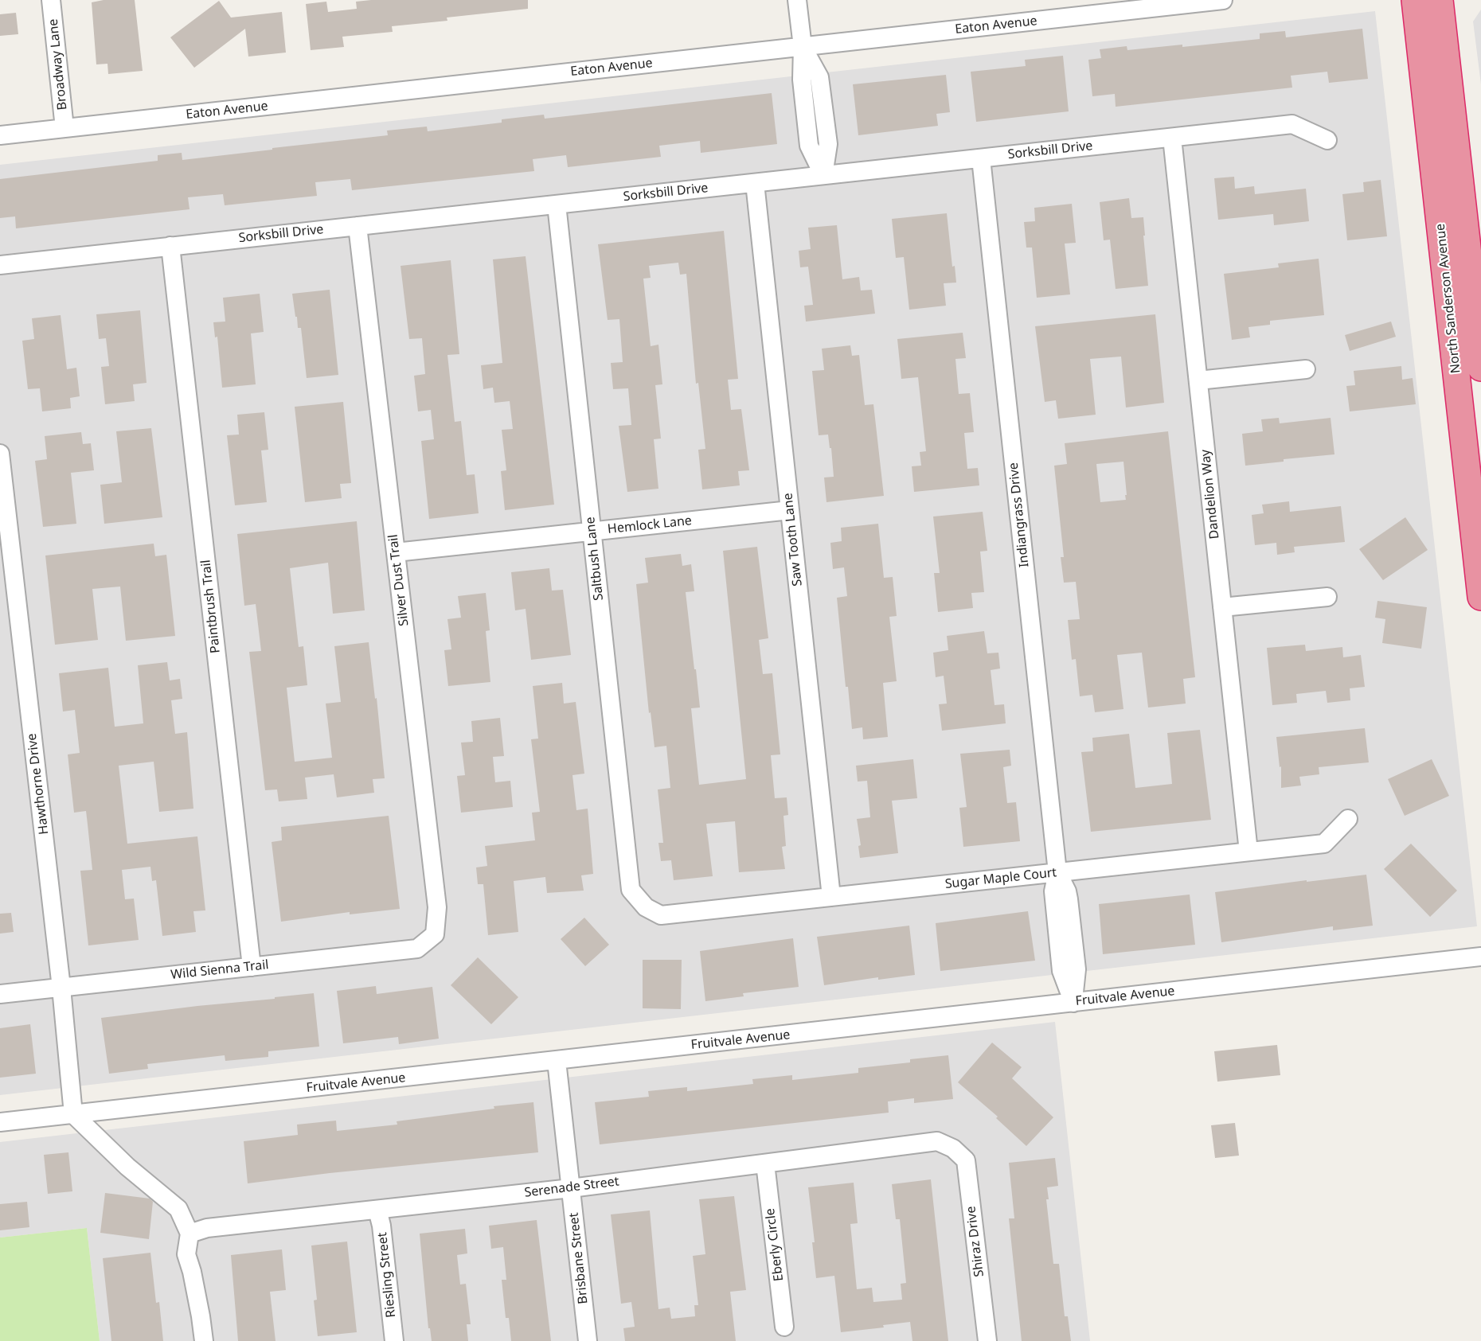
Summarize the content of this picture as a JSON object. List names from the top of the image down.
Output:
{
  "streets": {
    "highway": ["North Sanderson Avenue"],
    "street": [
      "Eaton Avenue",
      "Broadway Lane",
      "Sorksbill Drive",
      "Dandelion Way",
      "Indiangrass Drive",
      "Hemlock Lane",
      "Saw Tooth Lane",
      "Saltbush Lane",
      "Silver Dust Trail",
      "Paintbrush Trail",
      "Hawthorne Drive",
      "Sugar Maple Court",
      "Wild Sienna Trail",
      "Fruitvale Avenue",
      "Serenade Street",
      "Shiraz Drive",
      "Eberly Circle",
      "Brisbane Street",
      "Riesling Street"
    ]
  },
  "crossings": [
    ["Eaton Avenue", "Broadway Lane"],
    ["Sorksbill Drive", "Dandelion Way"],
    ["Sorksbill Drive", "Indiangrass Drive"],
    ["Sorksbill Drive", "Saw Tooth Lane"],
    ["Sorksbill Drive", "Saltbush Lane"],
    ["Sorksbill Drive", "Silver Dust Trail"],
    ["Sorksbill Drive", "Paintbrush Trail"],
    ["Dandelion Way", "Sugar Maple Court"],
    ["Indiangrass Drive", "Sugar Maple Court"],
    ["Indiangrass Drive", "Fruitvale Avenue"],
    ["Hemlock Lane", "Saw Tooth Lane"],
    ["Hemlock Lane", "Saltbush Lane"],
    ["Hemlock Lane", "Silver Dust Trail"],
    ["Saw Tooth Lane", "Sugar Maple Court"],
    ["Saltbush Lane", "Sugar Maple Court"],
    ["Silver Dust Trail", "Wild Sienna Trail"],
    ["Paintbrush Trail", "Wild Sienna Trail"],
    ["Hawthorne Drive", "Wild Sienna Trail"],
    ["Hawthorne Drive", "Fruitvale Avenue"],
    ["Fruitvale Avenue", "Brisbane Street"],
    ["Serenade Street", "Shiraz Drive"],
    ["Serenade Street", "Eberly Circle"],
    ["Serenade Street", "Brisbane Street"],
    ["Serenade Street", "Riesling Street"]
  ]
}
